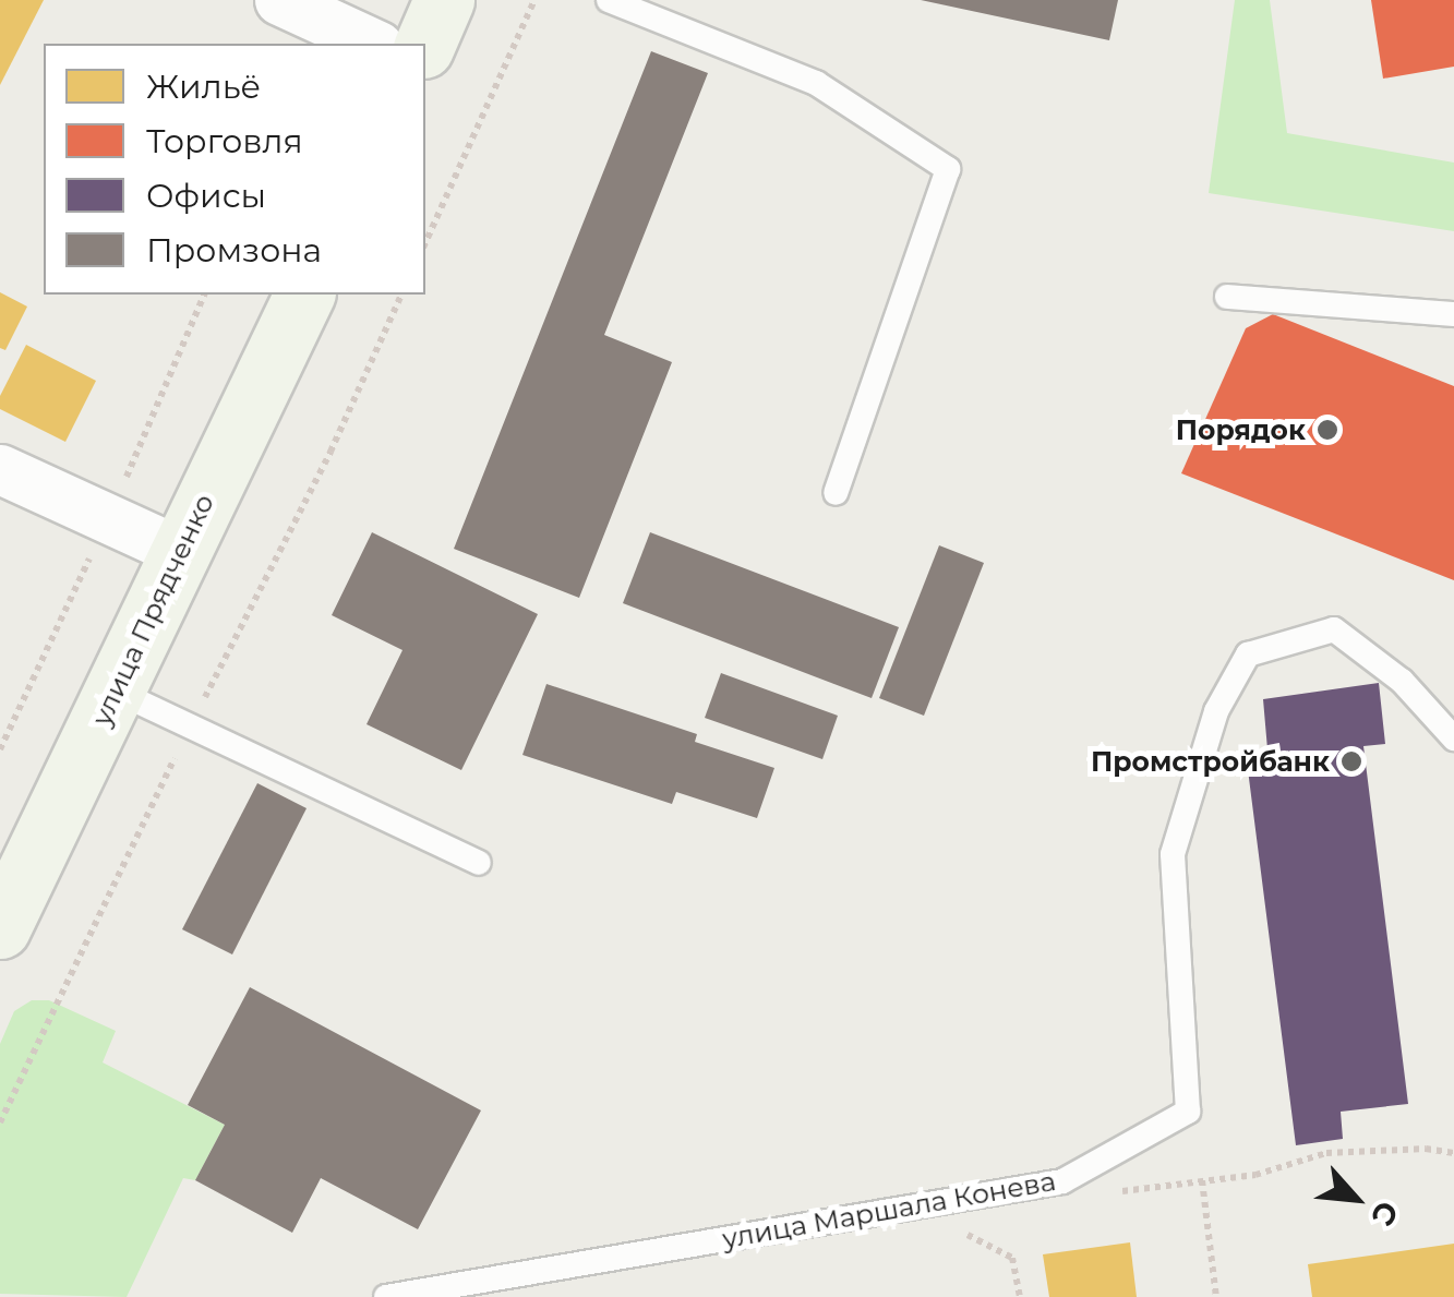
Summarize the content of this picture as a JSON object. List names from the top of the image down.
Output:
{
  "streets": {
    "main road": ["улица Прядченко"],
    "lane": ["улица Маршала Конева"]
  },
  "places": ["Порядок", "Промстройбанк"],
  "legend": [
    "Жильё",
    "Торговля",
    "Офисы",
    "Промзона"
  ],
  "north": "bottom right"
}
